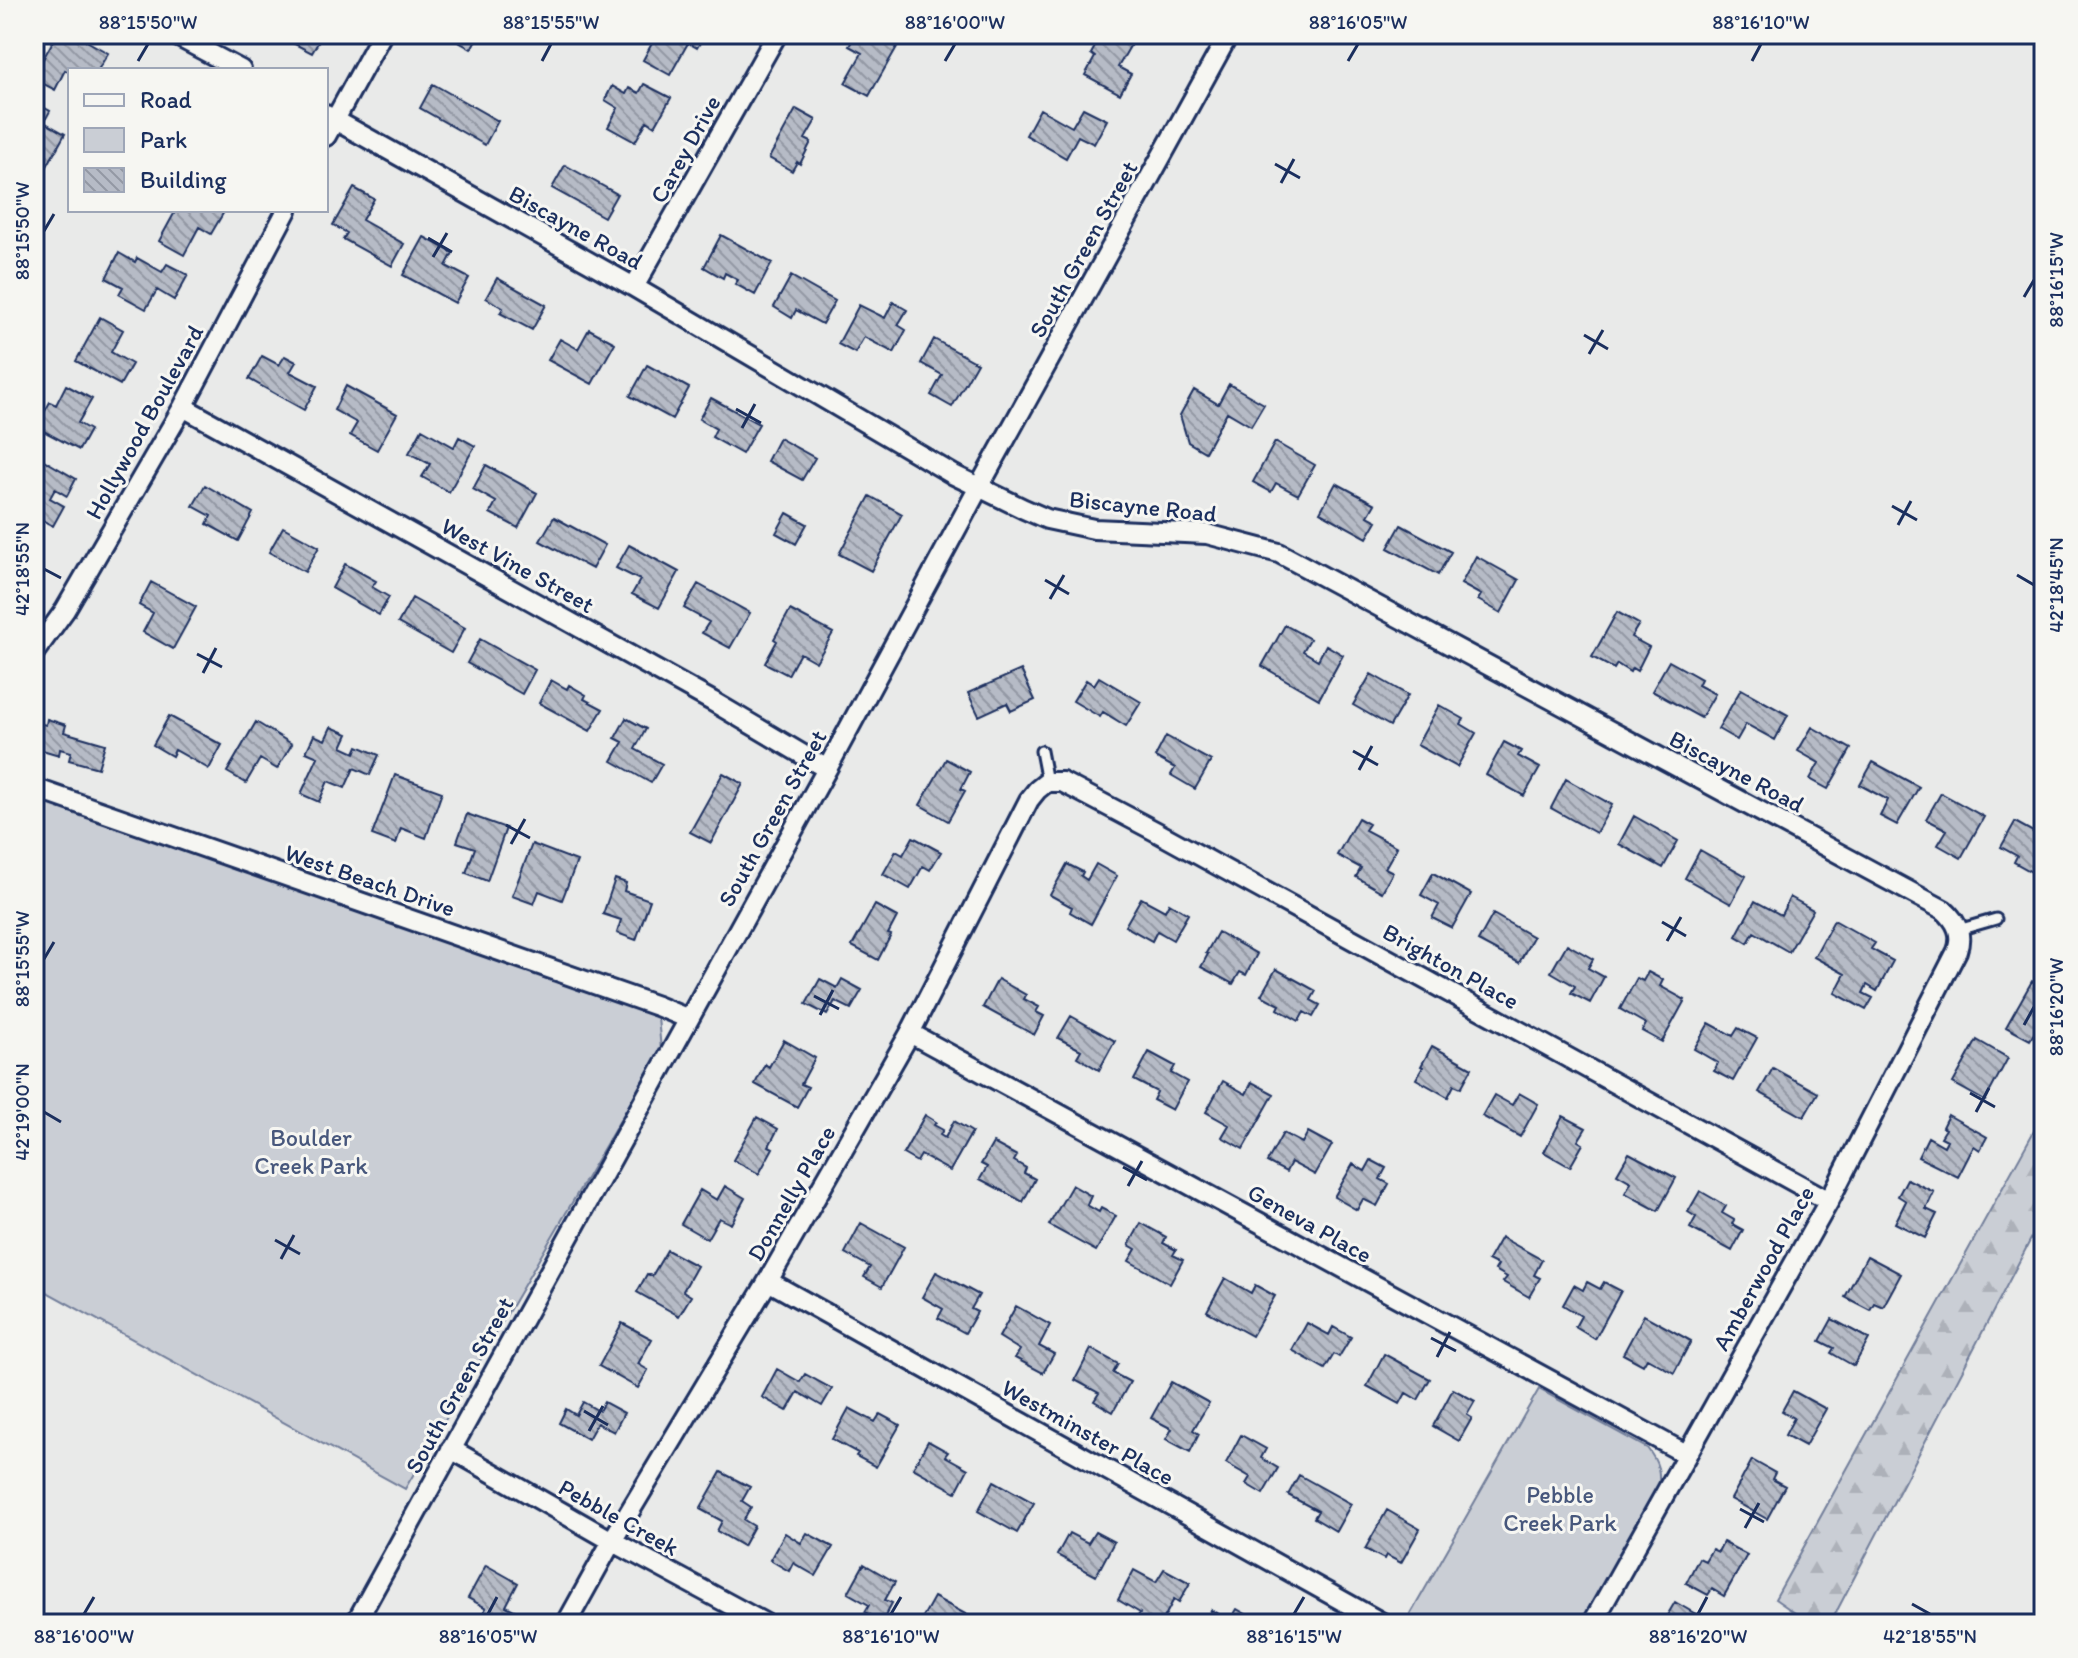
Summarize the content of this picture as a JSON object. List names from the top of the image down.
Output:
{
  "streets": {
    "street": [
      "Carey Drive",
      "Biscayne Road",
      "South Green Street",
      "Hollywood Boulevard",
      "West Vine Street",
      "West Beach Drive",
      "Brighton Place",
      "Donnelly Place",
      "Geneva Place",
      "Amberwood Place",
      "Westminster Place",
      "Pebble Creek"
    ]
  },
  "crossings": [
    ["Carey Drive", "Biscayne Road"],
    ["Biscayne Road", "South Green Street"],
    ["Biscayne Road", "Amberwood Place"],
    ["South Green Street", "West Vine Street"],
    ["South Green Street", "West Beach Drive"],
    ["South Green Street", "Pebble Creek"],
    ["Hollywood Boulevard", "West Vine Street"],
    ["Brighton Place", "Donnelly Place"],
    ["Brighton Place", "Amberwood Place"],
    ["Donnelly Place", "Geneva Place"],
    ["Donnelly Place", "Westminster Place"],
    ["Donnelly Place", "Pebble Creek"],
    ["Geneva Place", "Amberwood Place"]
  ],
  "parks": ["Boulder Creek Park", "Pebble Creek Park"],
  "legend": ["Road", "Park", "Building"],
  "coordinates": [
    "88°15'50\"W",
    "88°15'55\"W",
    "88°16'00\"W",
    "88°16'05\"W",
    "88°16'10\"W",
    "88°16'15\"W",
    "42°18'55\"N",
    "42°18'45\"N",
    "88°16'20\"W",
    "42°19'00\"N"
  ]
}
